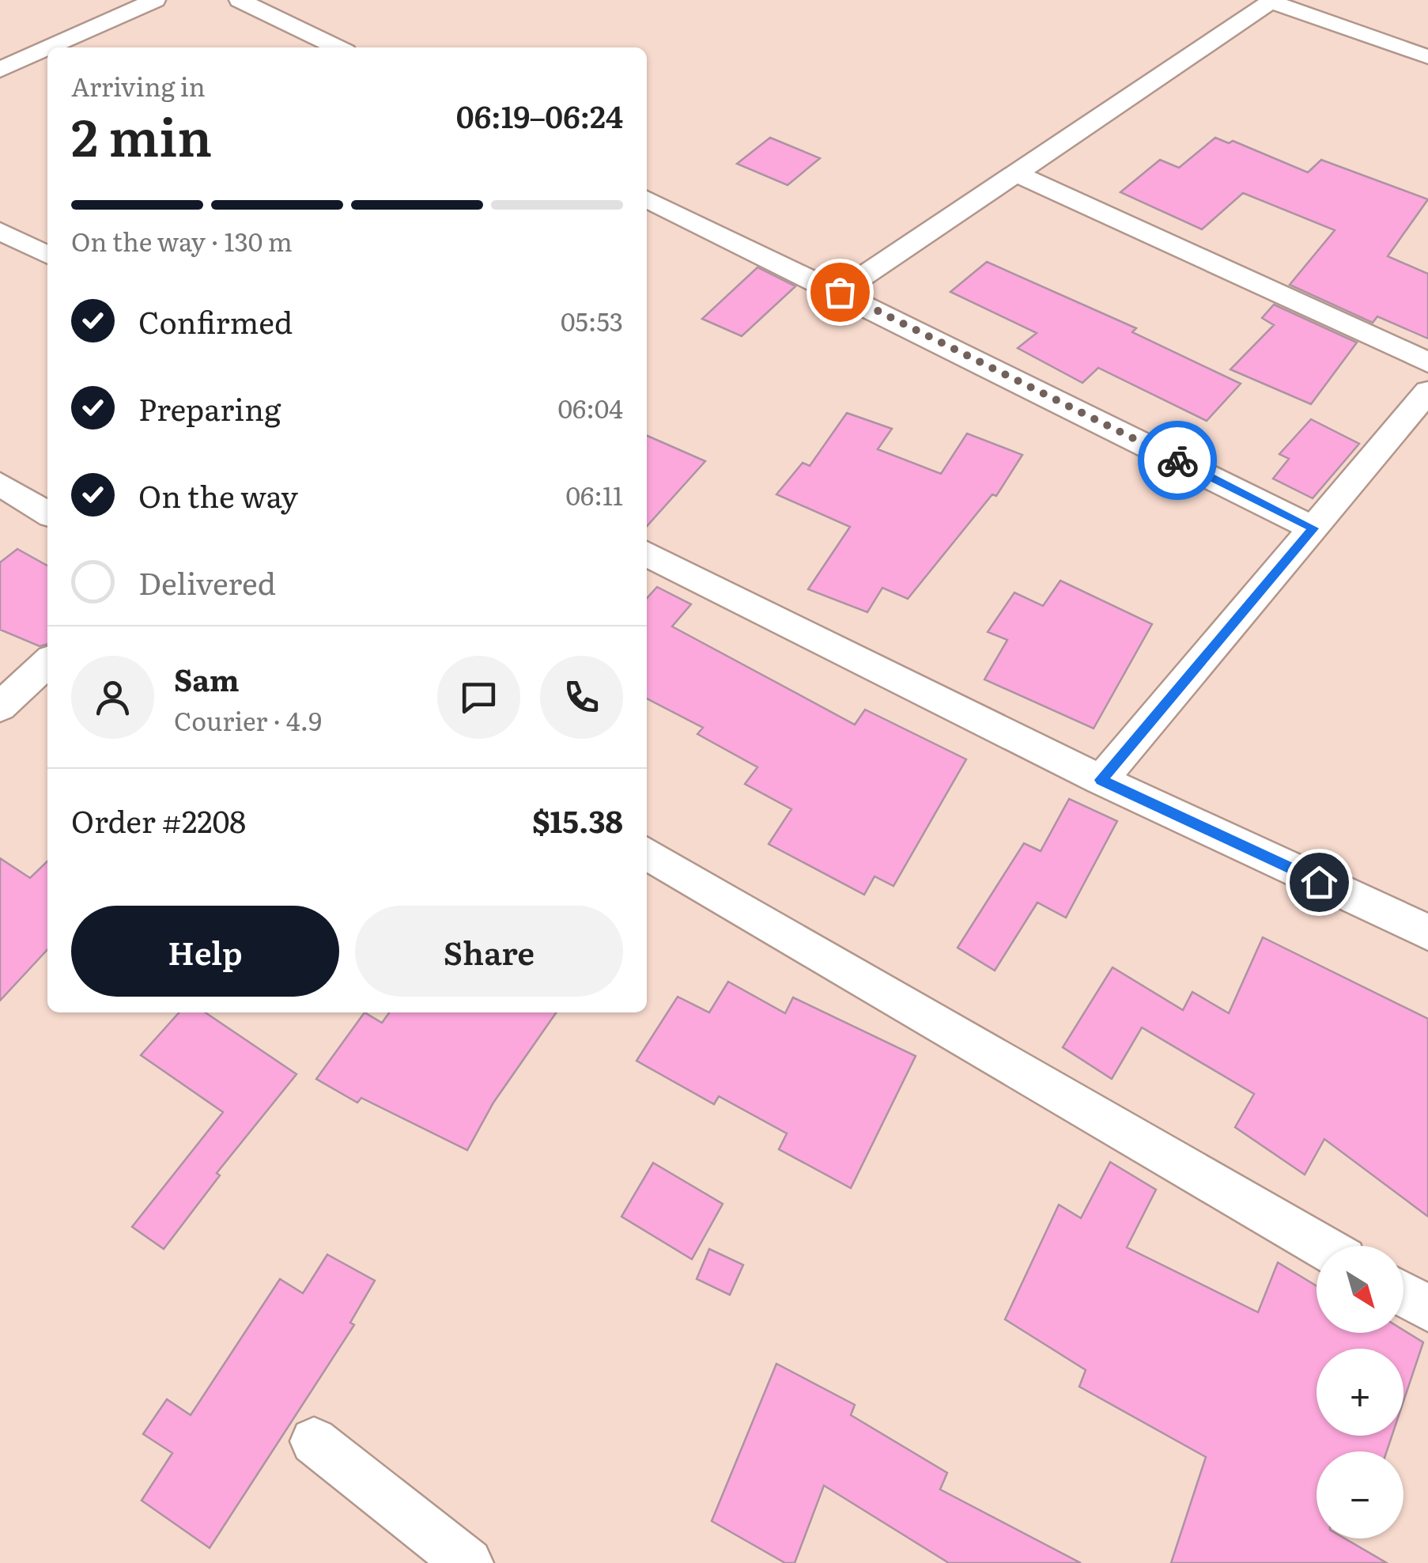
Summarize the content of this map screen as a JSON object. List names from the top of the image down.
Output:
{
  "north": "bottom right",
  "page": {
    "heading": ["2 min", "Arriving in", "06:19–06:24"],
    "panel": [
      "Sam",
      "Courier · 4.9",
      "Order #2208",
      "$15.38"
    ],
    "bar": "On the way · 130 m",
    "list": [
      ["Confirmed", "05:53"],
      ["Preparing", "06:04"],
      ["On the way", "06:11"],
      "Delivered"
    ],
    "buttons": ["Help", "Share"],
    "map_buttons": ["+", "−"]
  }
}
